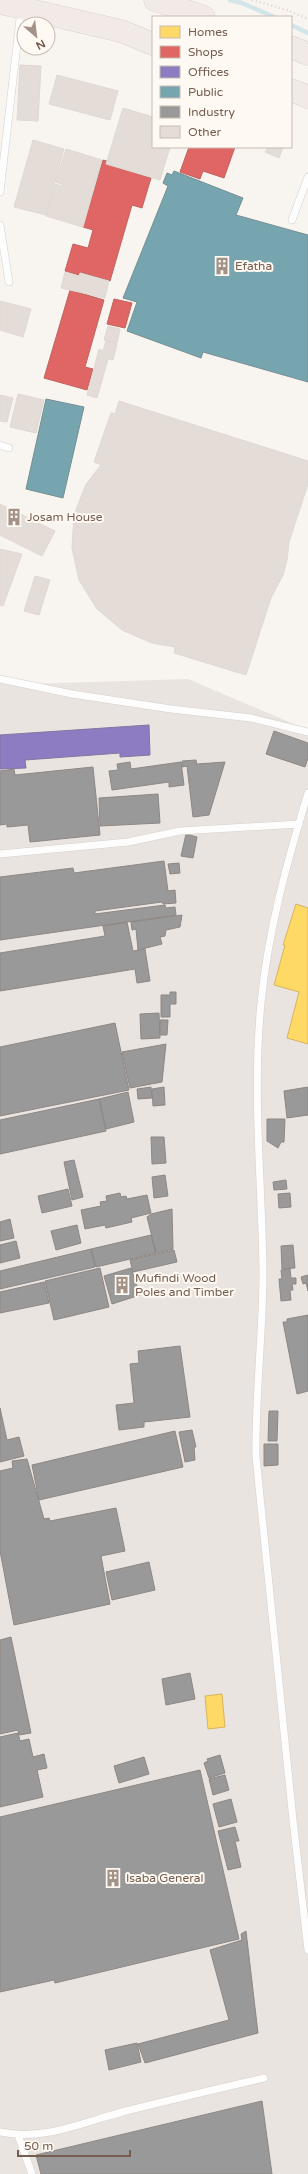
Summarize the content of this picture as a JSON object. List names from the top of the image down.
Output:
{
  "places": {
    "building": [
      "Efatha",
      "Josam House",
      "Mufindi Wood Poles and Timber",
      "Isaba General"
    ]
  },
  "legend": [
    "Homes",
    "Shops",
    "Offices",
    "Public",
    "Industry",
    "Other"
  ],
  "scale_bar": "50 m",
  "north": "bottom right"
}
